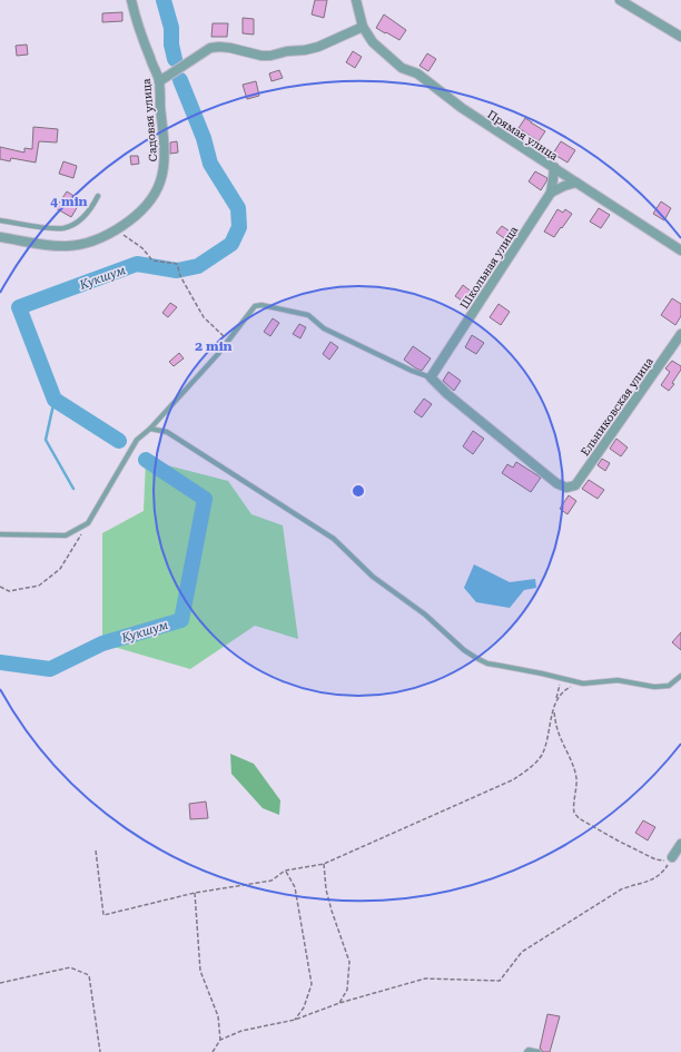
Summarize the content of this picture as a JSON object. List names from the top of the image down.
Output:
{
  "streets": {
    "street": [
      "Садовая улица",
      "Прямая улица",
      "Школьная улица",
      "Ельниковская улица"
    ]
  },
  "crossings": [
    ["Школьная улица", "Ельниковская улица"]
  ],
  "water": ["Кукшум"],
  "rings": ["4 min", "2 min"]
}
